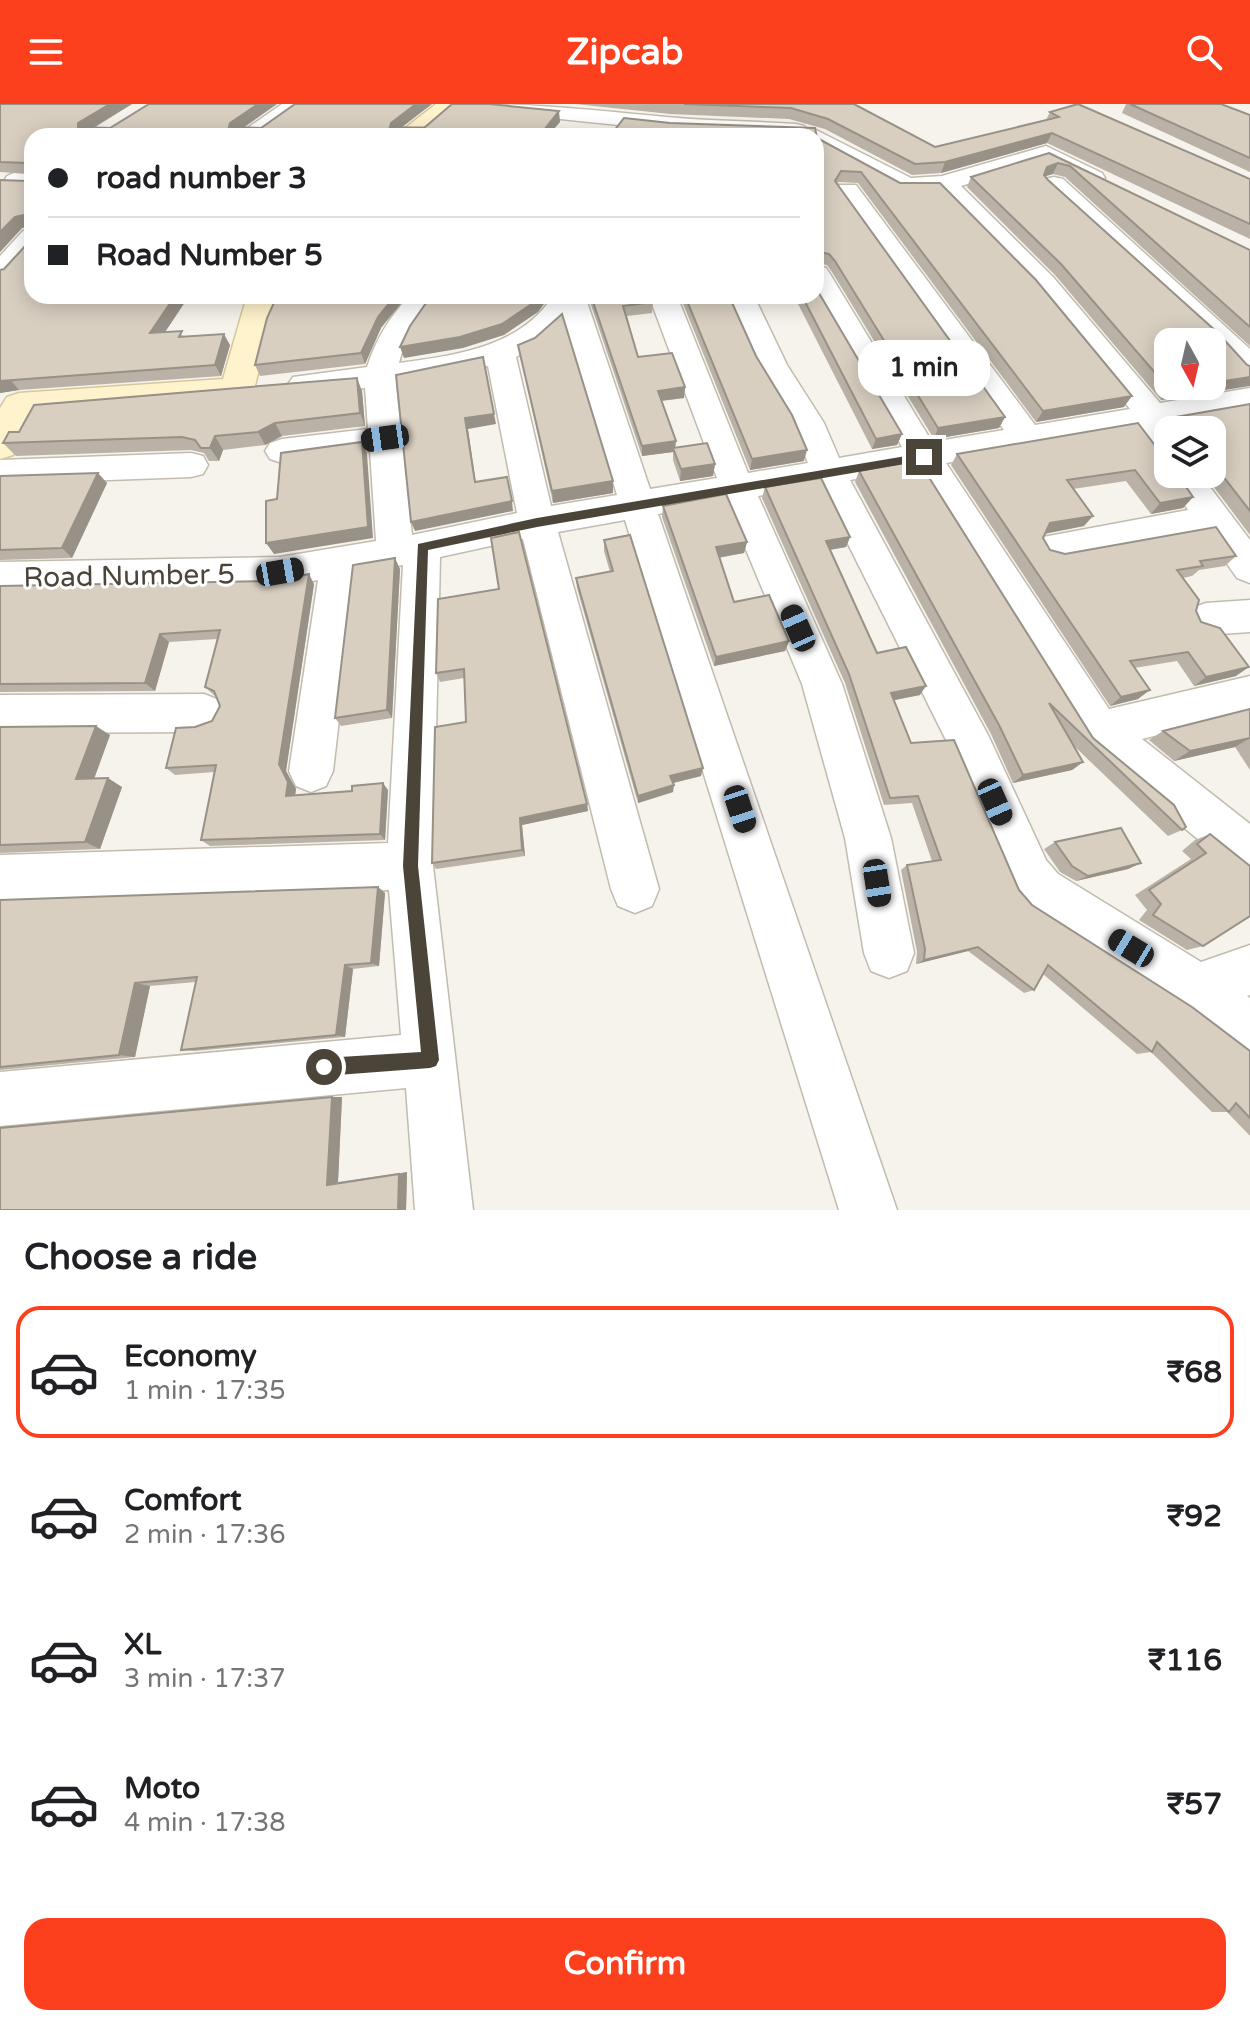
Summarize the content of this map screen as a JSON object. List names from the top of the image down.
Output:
{
  "streets": {
    "street": ["Road Number 5"]
  },
  "north": "bottom",
  "page": {
    "header": "Zipcab",
    "banner": ["road number 3", "Road Number 5"],
    "bubble": "1 min",
    "heading": "Choose a ride",
    "list": [
      {
        "name": "Economy",
        "note": "1 min · 17:35",
        "value": "₹68"
      },
      {
        "name": "Comfort",
        "note": "2 min · 17:36",
        "value": "₹92"
      },
      {
        "name": "XL",
        "note": "3 min · 17:37",
        "value": "₹116"
      },
      {
        "name": "Moto",
        "note": "4 min · 17:38",
        "value": "₹57"
      }
    ],
    "buttons": "Confirm"
  }
}
